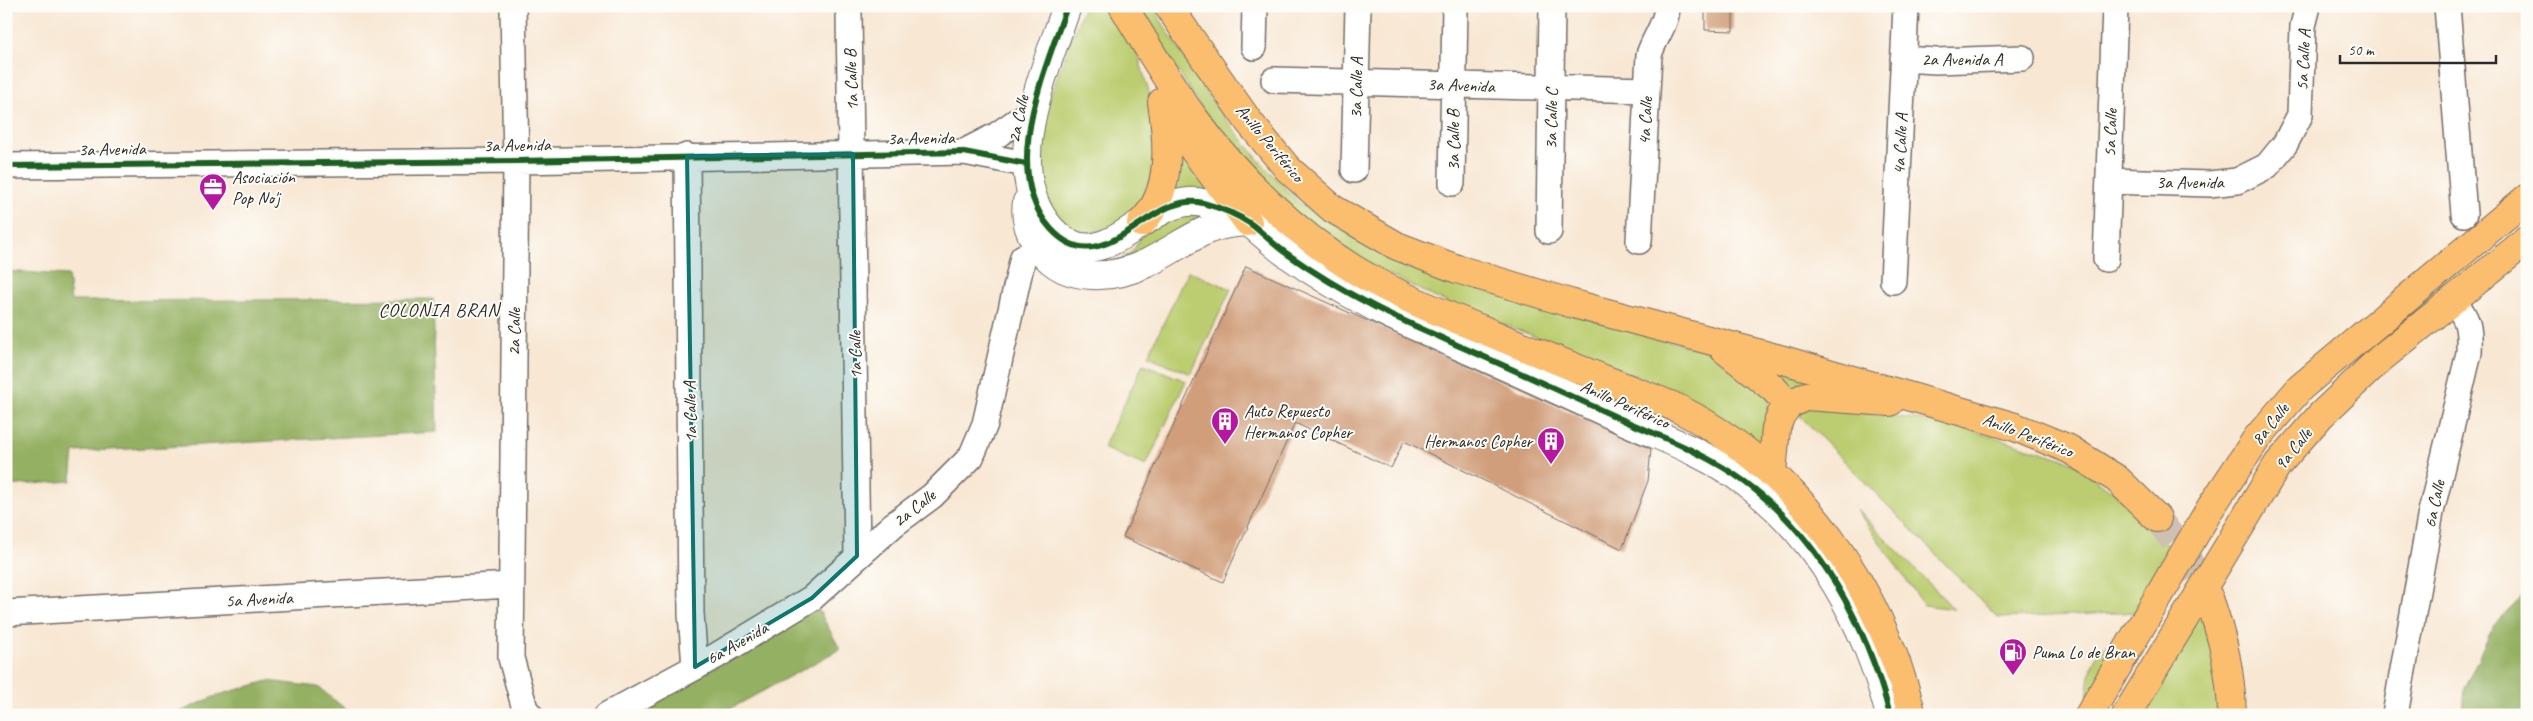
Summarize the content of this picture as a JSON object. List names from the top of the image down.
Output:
{
  "streets": {
    "main road": ["Anillo Periférico", "8a Calle", "9a Calle"],
    "street": [
      "2a Avenida A",
      "5a Calle A",
      "1a Calle B",
      "3a Avenida",
      "3a Calle A",
      "2a Calle",
      "3a Calle C",
      "4a Calle",
      "5a Calle",
      "3a Calle B",
      "4a Calle A",
      "1a Calle",
      "1a Calle A",
      "6a Calle",
      "5a Avenida",
      "6a Avenida"
    ]
  },
  "crossings": [
    ["2a Avenida A", "4a Calle A"],
    ["5a Calle A", "3a Avenida"],
    ["1a Calle B", "3a Avenida"],
    ["1a Calle B", "1a Calle"],
    ["3a Avenida", "3a Calle A"],
    ["3a Avenida", "2a Calle"],
    ["3a Avenida", "3a Calle C"],
    ["3a Avenida", "4a Calle"],
    ["3a Avenida", "5a Calle"],
    ["3a Avenida", "3a Calle B"],
    ["3a Avenida", "1a Calle"],
    ["3a Avenida", "1a Calle A"],
    ["2a Calle", "Anillo Periférico"],
    ["2a Calle", "1a Calle"],
    ["2a Calle", "5a Avenida"],
    ["2a Calle", "6a Avenida"],
    ["1a Calle", "6a Avenida"],
    ["1a Calle A", "6a Avenida"],
    ["9a Calle", "6a Calle"]
  ],
  "districts": ["COLONIA BRAN"],
  "places": {
    "office": ["Asociación Pop No'j"],
    "building": ["Auto Repuesto Hermanos Copher", "Hermanos Copher"],
    "fuel station": ["Puma Lo de Bran"]
  },
  "scale_bar": "50 m"
}
